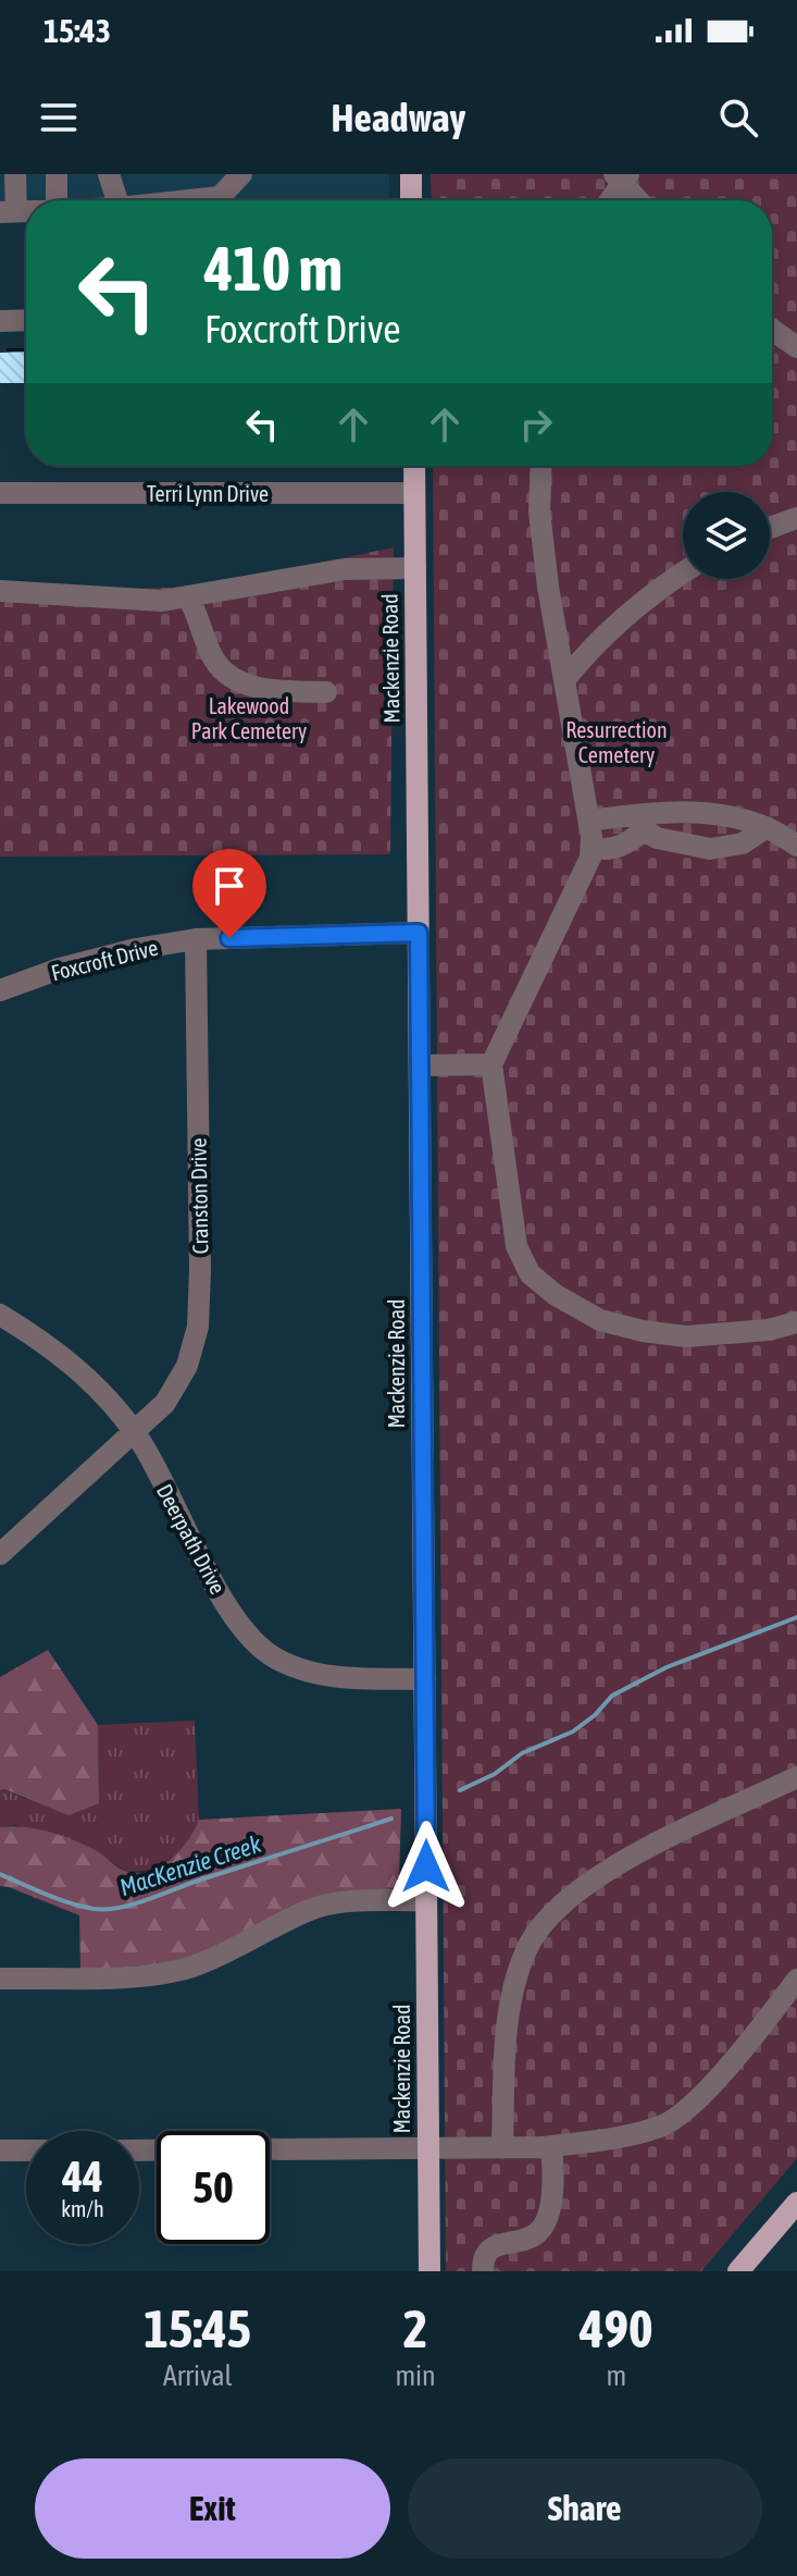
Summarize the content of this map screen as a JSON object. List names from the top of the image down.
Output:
{
  "streets": {
    "main road": ["Mackenzie Road"],
    "street": [
      "Terri Lynn Drive",
      "Foxcroft Drive",
      "Cranston Drive",
      "Deerpath Drive"
    ]
  },
  "crossings": [
    ["Terri Lynn Drive", "Mackenzie Road"],
    ["Mackenzie Road", "Foxcroft Drive"],
    ["Mackenzie Road", "Deerpath Drive"],
    ["Foxcroft Drive", "Cranston Drive"],
    ["Cranston Drive", "Deerpath Drive"]
  ],
  "water": ["MacKenzie Creek"],
  "parks": ["Lakewood Park Cemetery", "Resurrection Cemetery"],
  "page": {
    "status": "15:43",
    "header": "Headway",
    "turn": ["410 m", "Foxcroft Drive"],
    "speed": "44 km/h",
    "limit": "50",
    "eta": [
      "15:45",
      "Arrival",
      "2",
      "min",
      "490",
      "m"
    ],
    "buttons": ["Exit", "Share"]
  }
}
